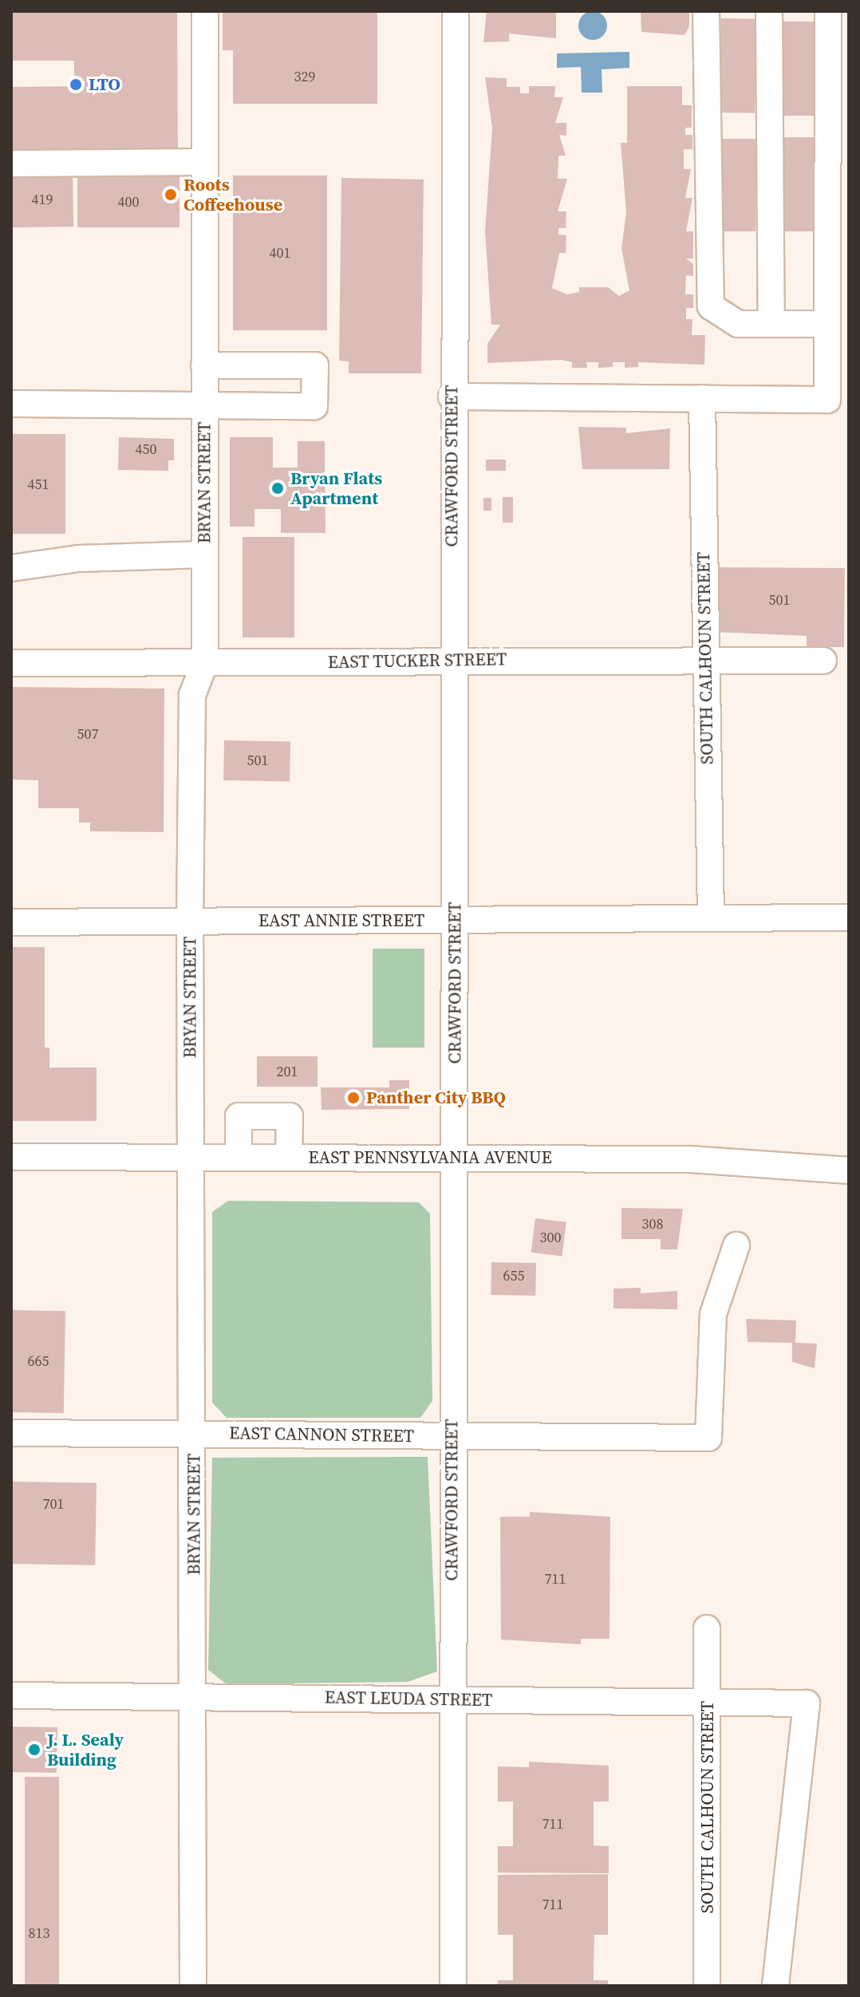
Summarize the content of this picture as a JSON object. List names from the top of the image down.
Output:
{
  "streets": {
    "street": [
      "CRAWFORD STREET",
      "BRYAN STREET",
      "SOUTH CALHOUN STREET",
      "EAST TUCKER STREET",
      "EAST ANNIE STREET",
      "EAST PENNSYLVANIA AVENUE",
      "EAST CANNON STREET",
      "EAST LEUDA STREET"
    ]
  },
  "crossings": [
    ["CRAWFORD STREET", "EAST TUCKER STREET"],
    ["CRAWFORD STREET", "EAST ANNIE STREET"],
    ["CRAWFORD STREET", "EAST PENNSYLVANIA AVENUE"],
    ["CRAWFORD STREET", "EAST CANNON STREET"],
    ["CRAWFORD STREET", "EAST LEUDA STREET"],
    ["BRYAN STREET", "EAST TUCKER STREET"],
    ["BRYAN STREET", "EAST ANNIE STREET"],
    ["BRYAN STREET", "EAST PENNSYLVANIA AVENUE"],
    ["BRYAN STREET", "EAST CANNON STREET"],
    ["BRYAN STREET", "EAST LEUDA STREET"],
    ["SOUTH CALHOUN STREET", "EAST TUCKER STREET"],
    ["SOUTH CALHOUN STREET", "EAST ANNIE STREET"],
    ["SOUTH CALHOUN STREET", "EAST LEUDA STREET"]
  ],
  "places": [
    "LTO",
    "Roots Coffeehouse",
    "Bryan Flats Apartment",
    "Panther City BBQ",
    "J. L. Sealy Building"
  ],
  "house_numbers": [
    "329",
    "419",
    "400",
    "401",
    "450",
    "451",
    "501",
    "507",
    "501",
    "201",
    "308",
    "300",
    "655",
    "665",
    "701",
    "711",
    "711",
    "711",
    "813"
  ]
}
